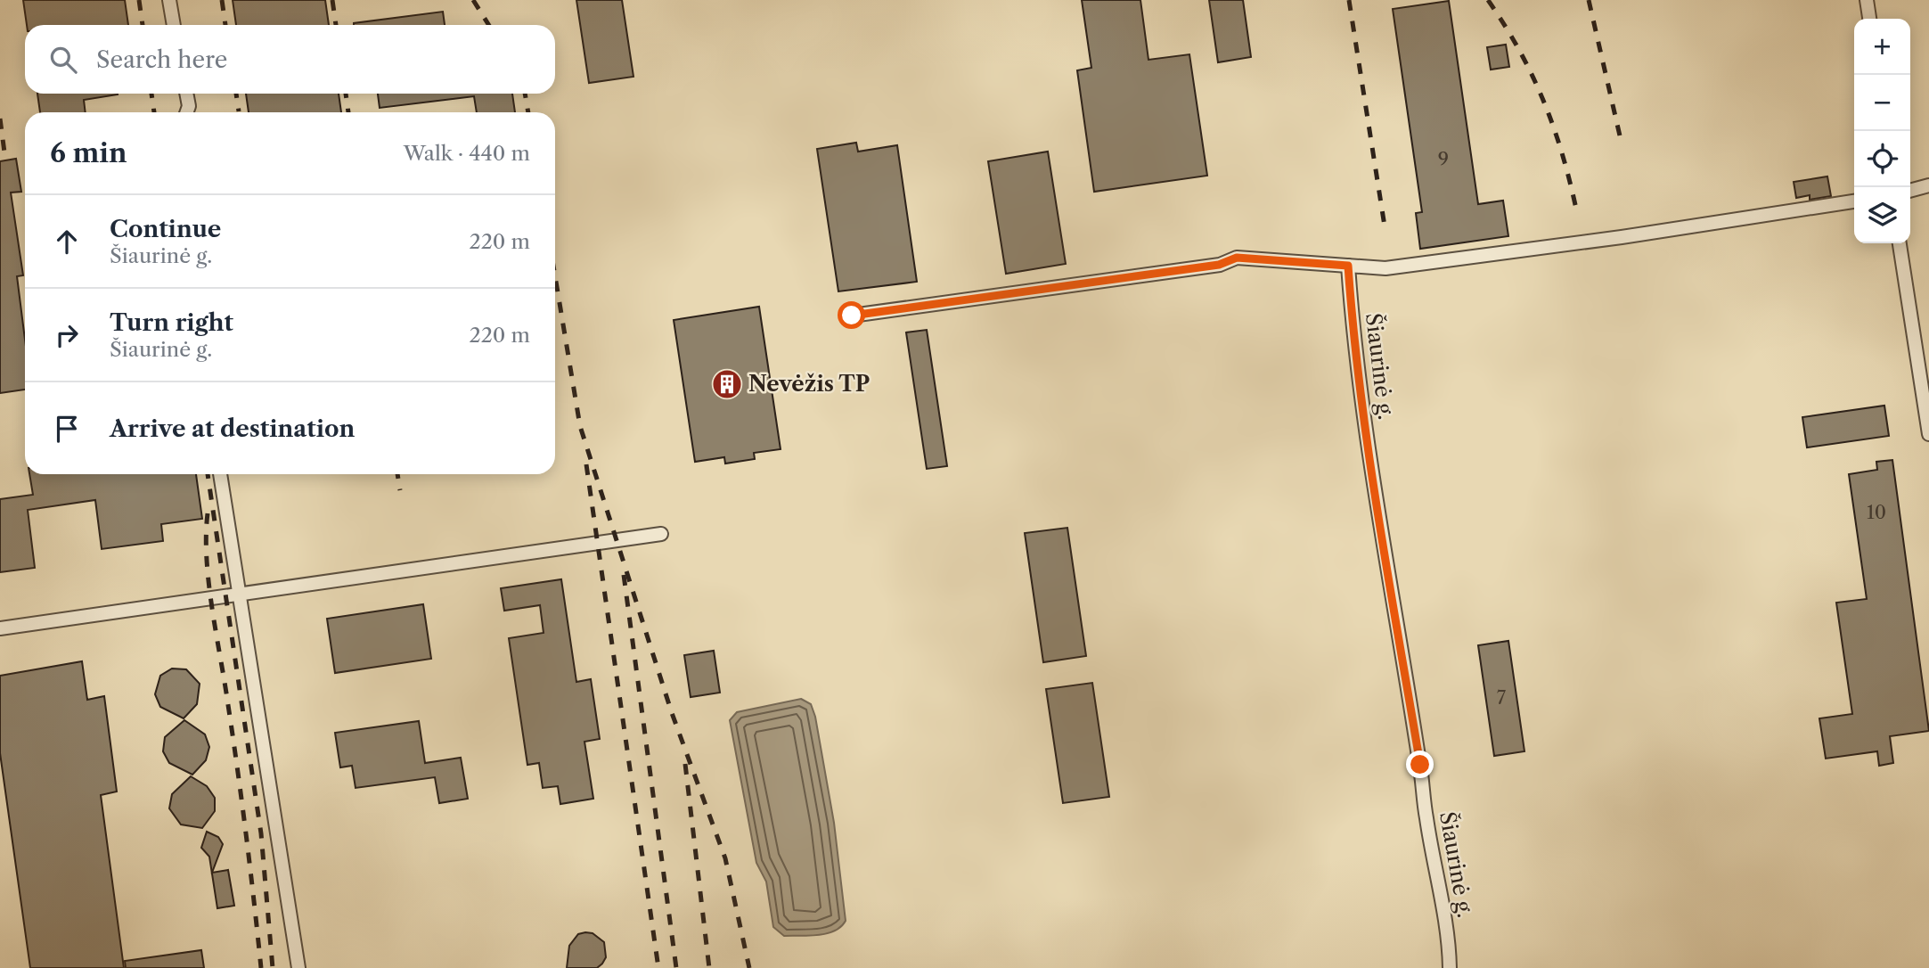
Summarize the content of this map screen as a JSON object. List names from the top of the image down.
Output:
{
  "streets": {
    "street": ["Šiaurinė g."]
  },
  "places": {
    "building": ["Nevėžis TP"]
  },
  "house_numbers": ["9", "10", "7"],
  "page": {
    "map_buttons": ["+", "−"],
    "search": "Search here",
    "heading": ["6 min", "Walk · 440 m"],
    "list": [
      ["Continue", "Šiaurinė g.", "220 m"],
      ["Turn right", "Šiaurinė g.", "220 m"],
      "Arrive at destination"
    ]
  }
}
